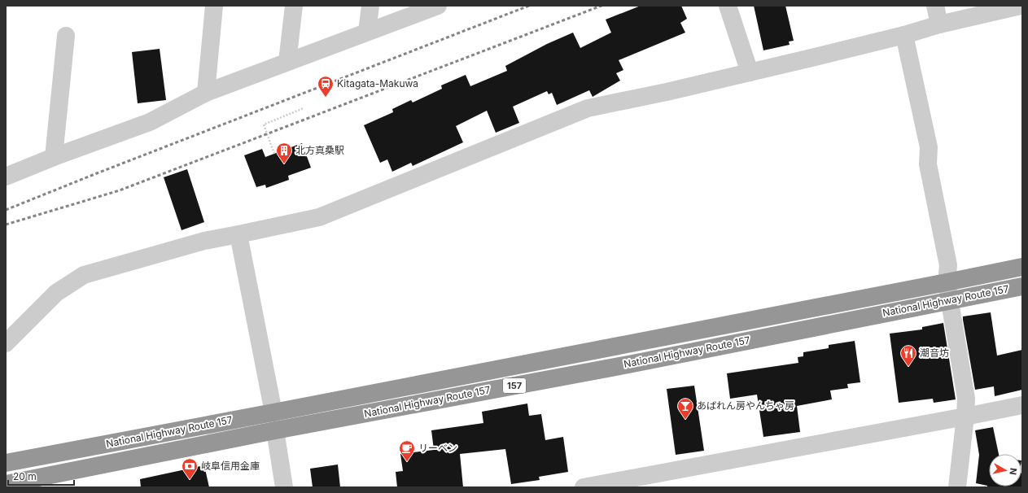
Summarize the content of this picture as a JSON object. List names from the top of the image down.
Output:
{
  "streets": {
    "highway": ["National Highway Route 157", "157"]
  },
  "places": {
    "station": ["Kitagata-Makuwa"],
    "building": ["北方真桑駅"],
    "restaurant": ["潮音坊"],
    "bar": ["あばれん房やんちゃ房"],
    "cafe": ["リーベン"],
    "bank": ["岐阜信用金庫"]
  },
  "scale_bar": "20 m",
  "north": "right"
}
